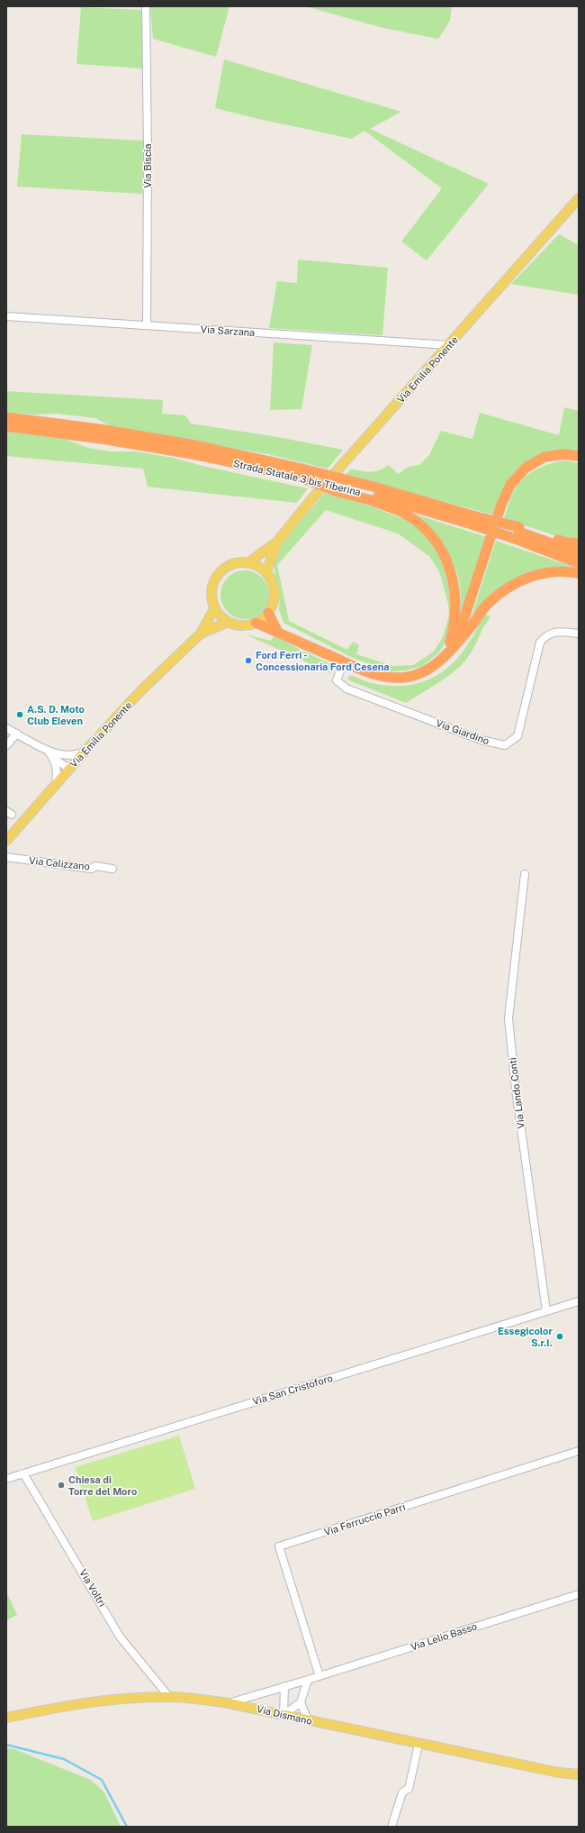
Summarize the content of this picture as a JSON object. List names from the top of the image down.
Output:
{
  "streets": {
    "highway": ["Strada Statale 3 bis Tiberina"],
    "main road": ["Via Emilia Ponente", "Via Dismano"],
    "street": [
      "Via Biscia",
      "Via Sarzana",
      "Via Giardino",
      "Via Calizzano",
      "Via Lando Conti",
      "Via San Cristoforo",
      "Via Ferruccio Parri",
      "Via Voltri",
      "Via Lelio Basso"
    ]
  },
  "crossings": [
    ["Via Biscia", "Via Sarzana"],
    ["Via Sarzana", "Via Emilia Ponente"],
    ["Via Lando Conti", "Via San Cristoforo"],
    ["Via San Cristoforo", "Via Voltri"],
    ["Via Ferruccio Parri", "Via Lelio Basso"],
    ["Via Voltri", "Via Dismano"],
    ["Via Lelio Basso", "Via Dismano"]
  ],
  "places": [
    "Ford Ferri - Concessionaria Ford Cesena",
    "A.S. D. Moto Club Eleven",
    "Essegicolor S.r.l.",
    "Chiesa di Torre del Moro"
  ]
}
